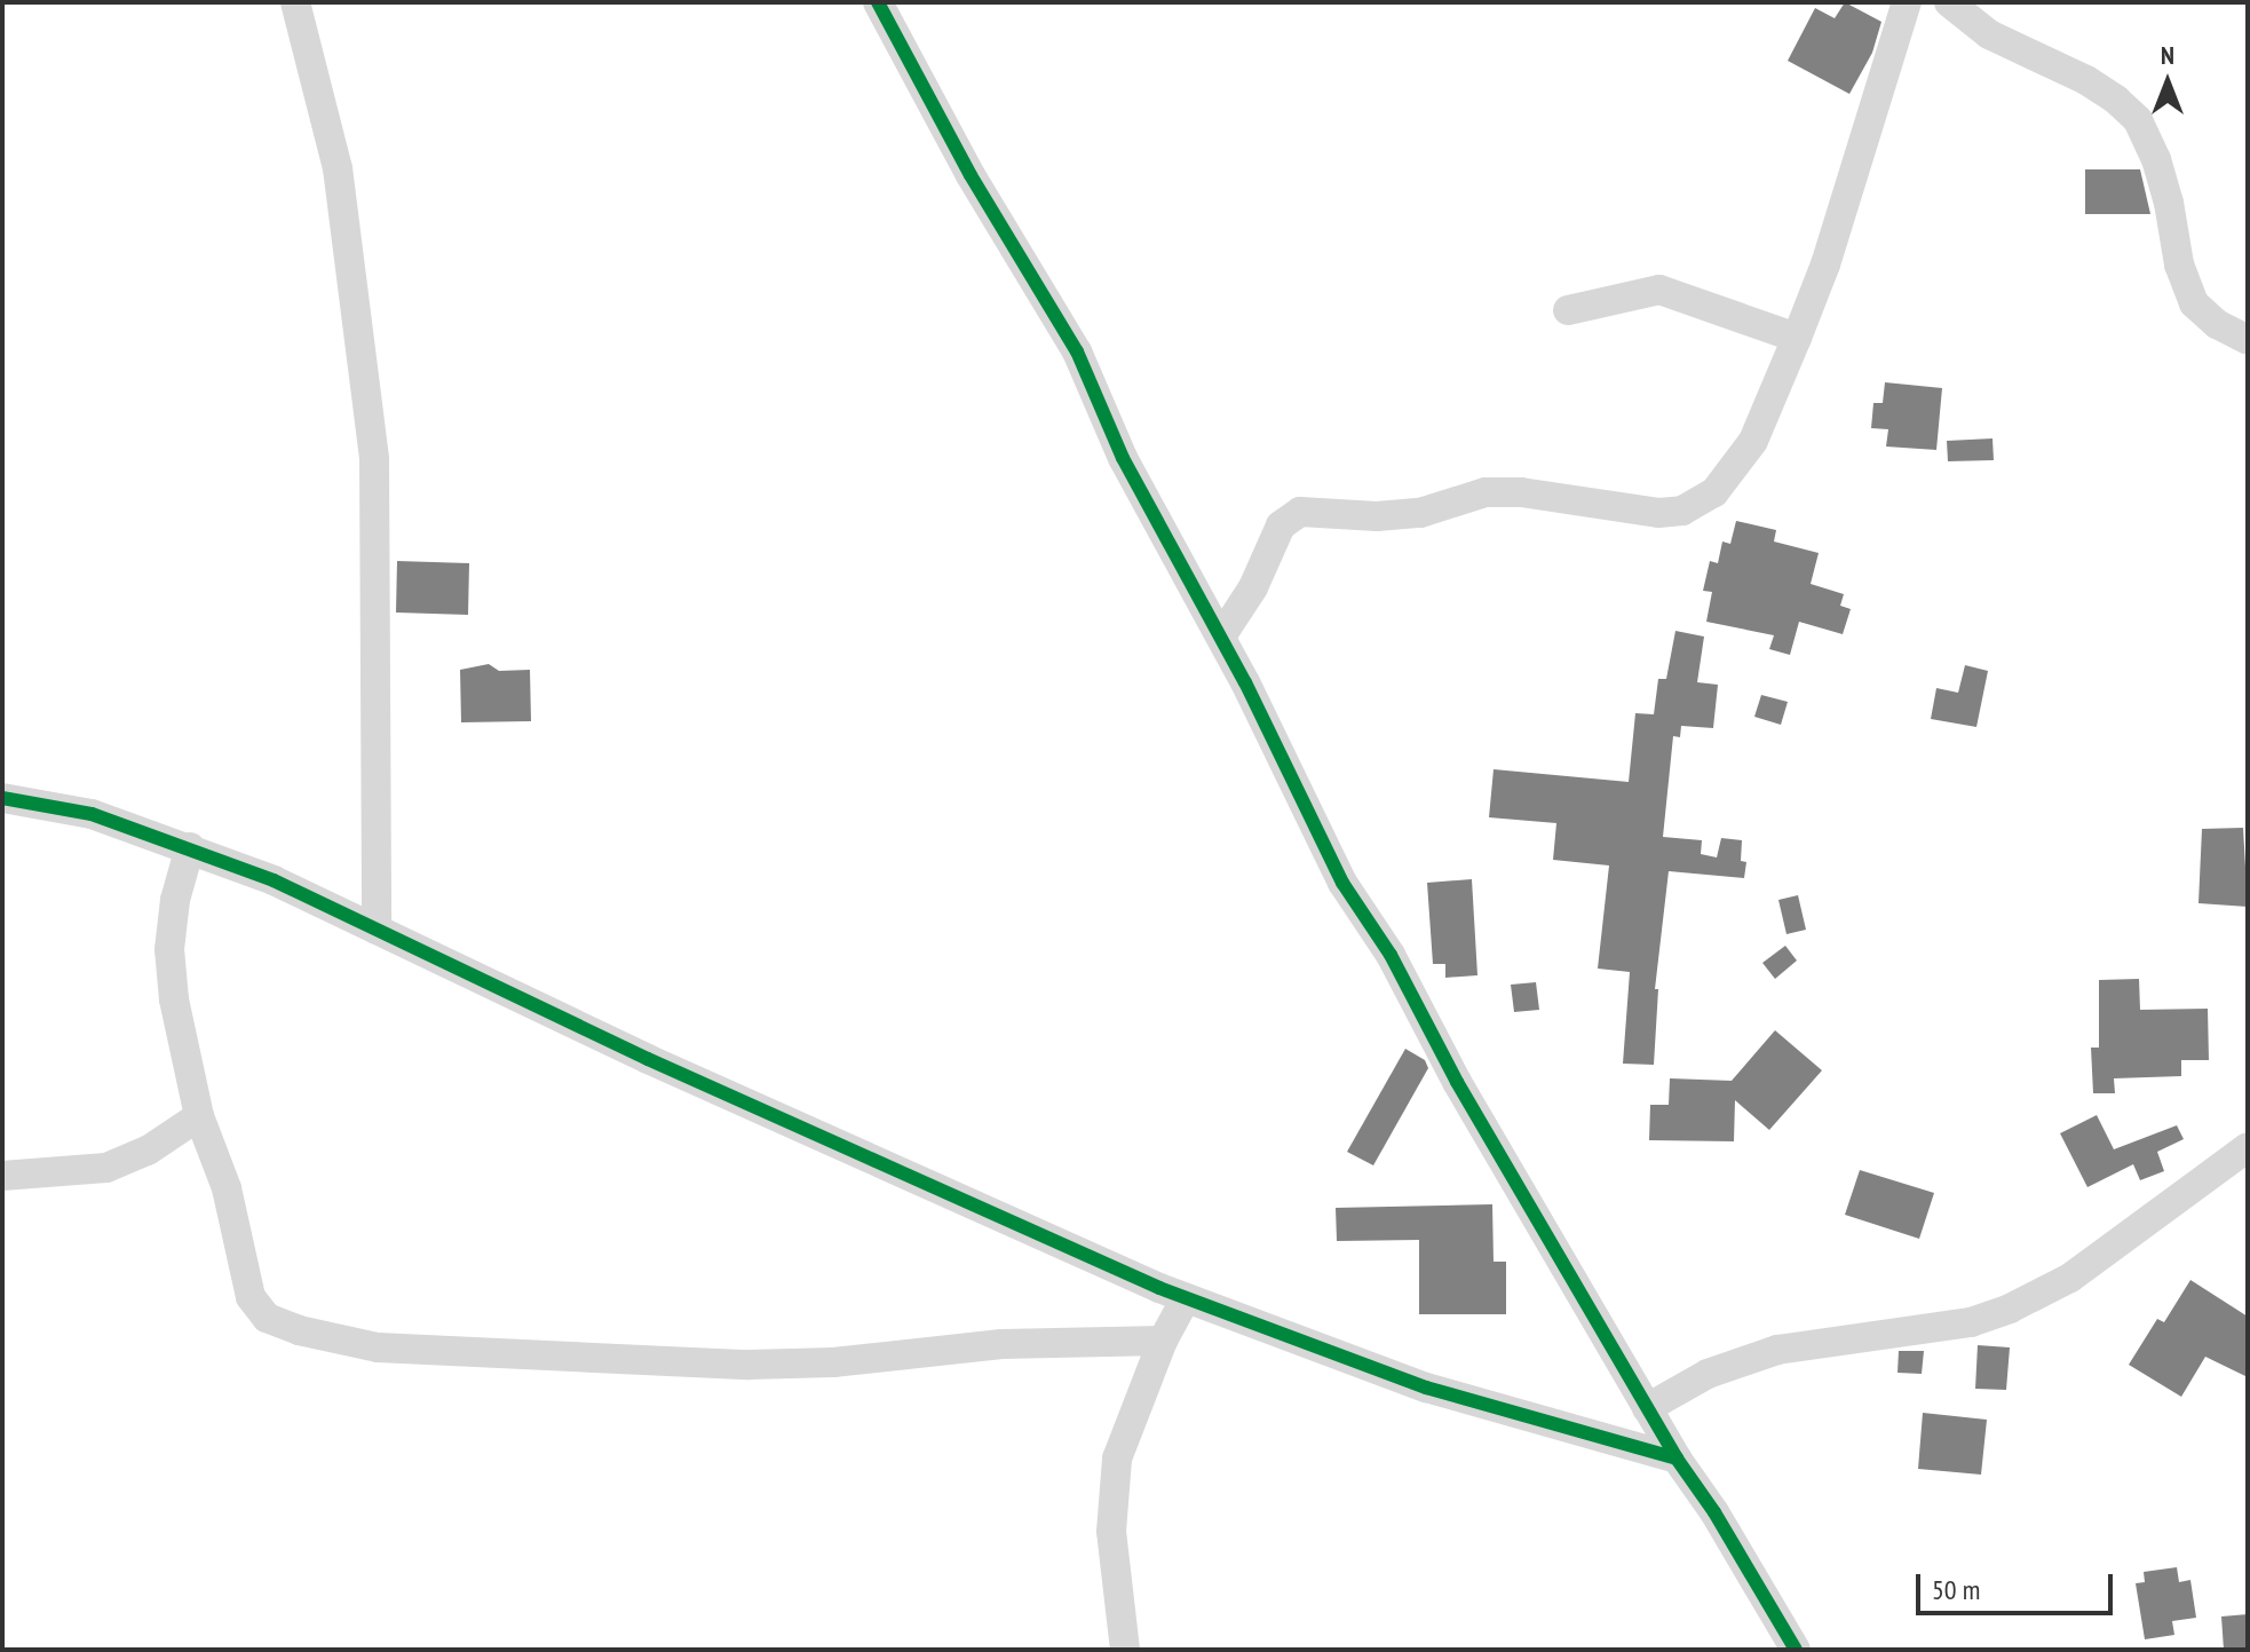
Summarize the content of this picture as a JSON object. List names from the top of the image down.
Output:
{
  "scale_bar": "50 m",
  "north": "top"
}
